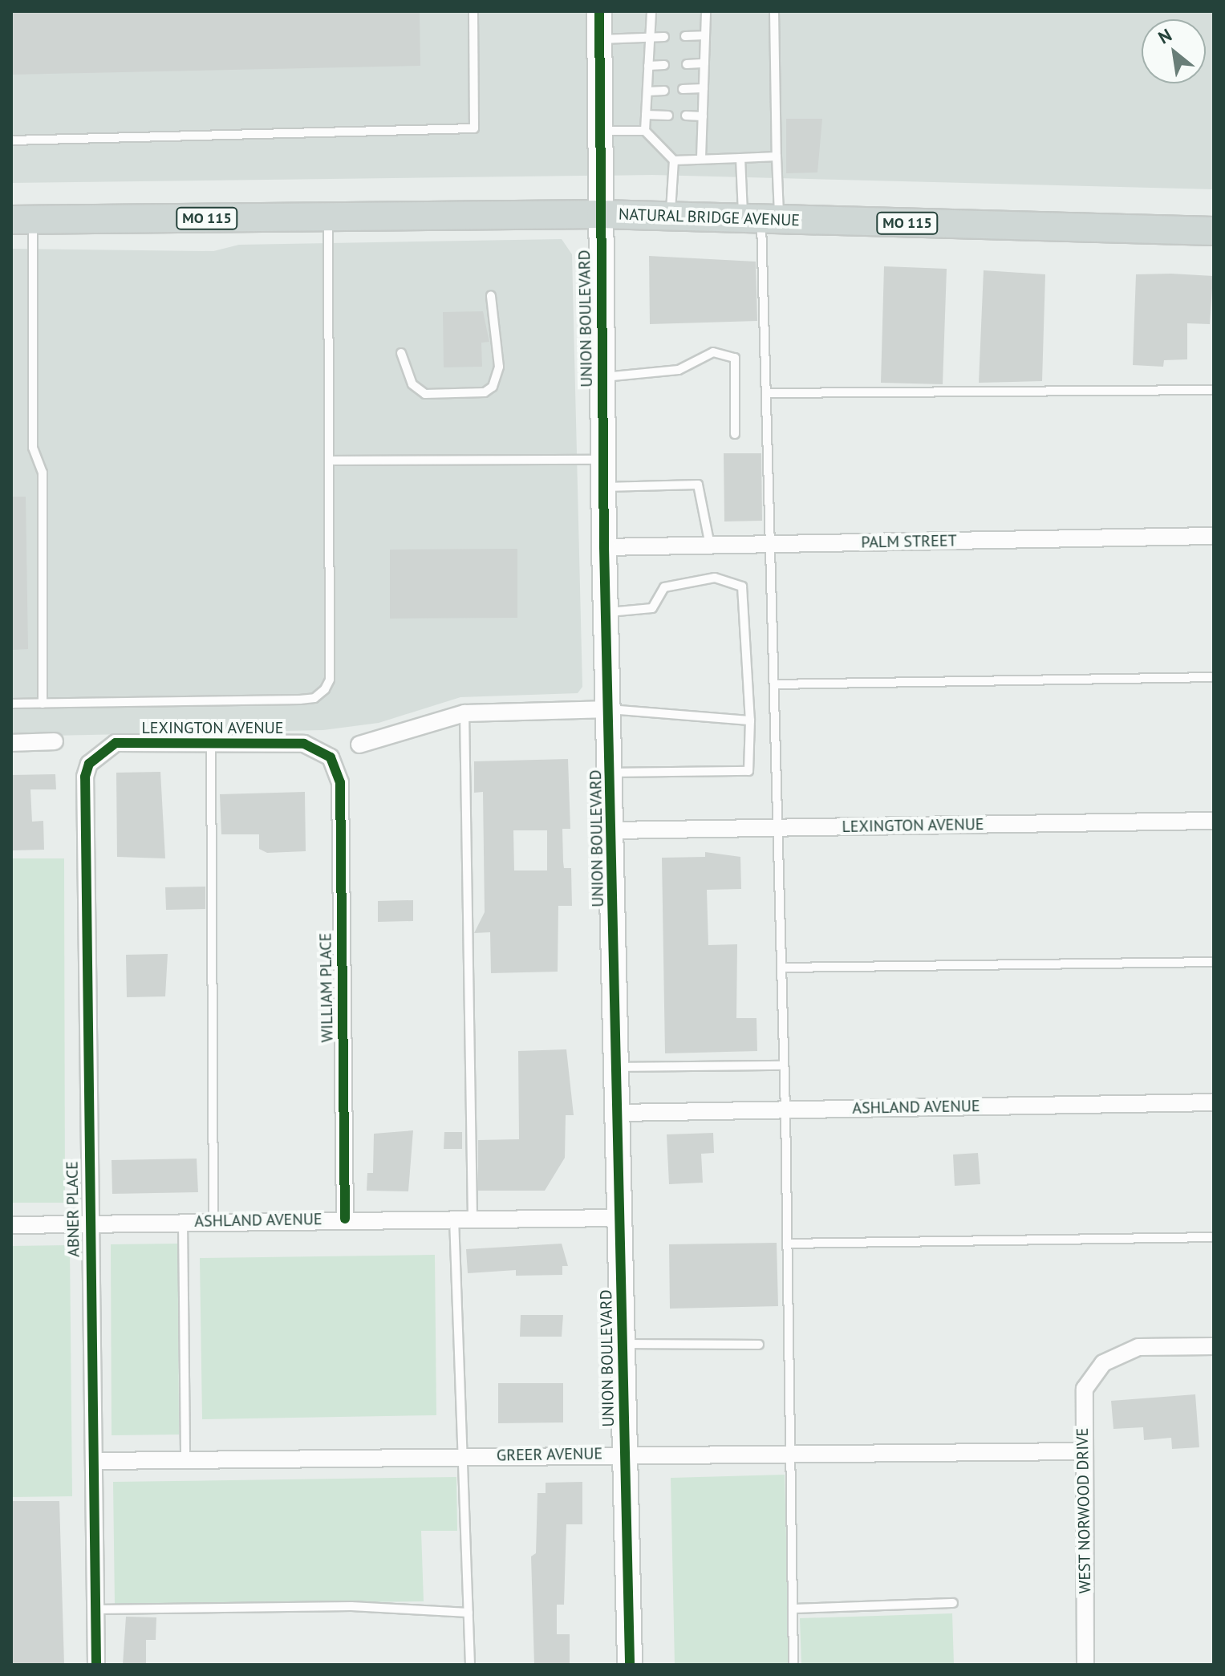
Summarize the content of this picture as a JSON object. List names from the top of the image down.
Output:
{
  "streets": {
    "main road": ["NATURAL BRIDGE AVENUE", "MO 115", "UNION BOULEVARD"],
    "street": [
      "PALM STREET",
      "LEXINGTON AVENUE",
      "WILLIAM PLACE",
      "ASHLAND AVENUE",
      "ABNER PLACE",
      "GREER AVENUE",
      "WEST NORWOOD DRIVE"
    ]
  },
  "crossings": [
    ["NATURAL BRIDGE AVENUE", "UNION BOULEVARD"],
    ["UNION BOULEVARD", "PALM STREET"],
    ["UNION BOULEVARD", "LEXINGTON AVENUE"],
    ["UNION BOULEVARD", "ASHLAND AVENUE"],
    ["UNION BOULEVARD", "GREER AVENUE"],
    ["LEXINGTON AVENUE", "WILLIAM PLACE"],
    ["LEXINGTON AVENUE", "ABNER PLACE"],
    ["WILLIAM PLACE", "ASHLAND AVENUE"],
    ["ASHLAND AVENUE", "ABNER PLACE"],
    ["ABNER PLACE", "GREER AVENUE"],
    ["GREER AVENUE", "WEST NORWOOD DRIVE"]
  ],
  "north": "top left"
}
